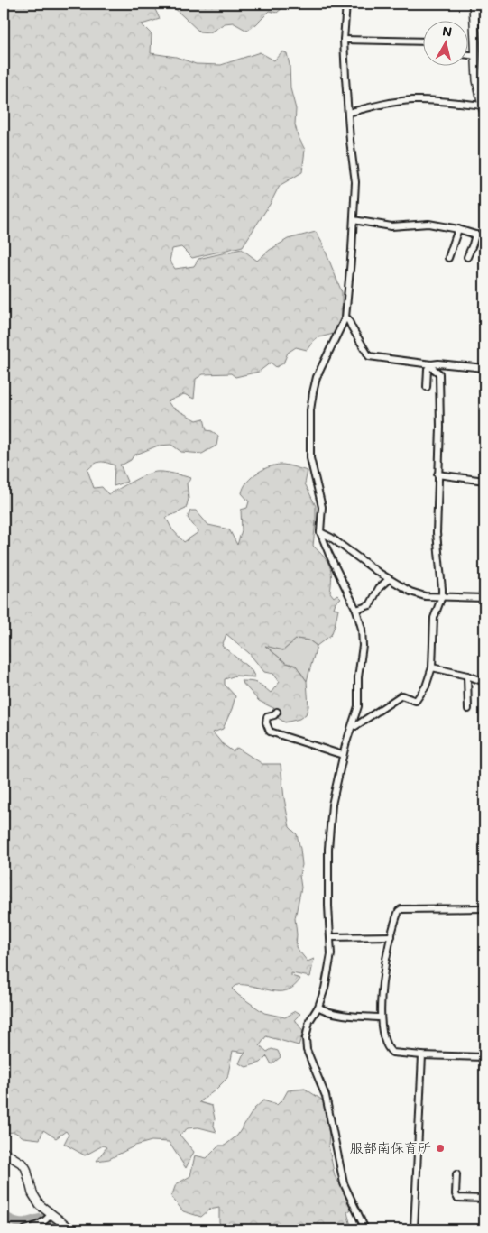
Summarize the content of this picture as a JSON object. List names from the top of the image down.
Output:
{
  "places": ["服部南保育所"],
  "north": "top"
}
